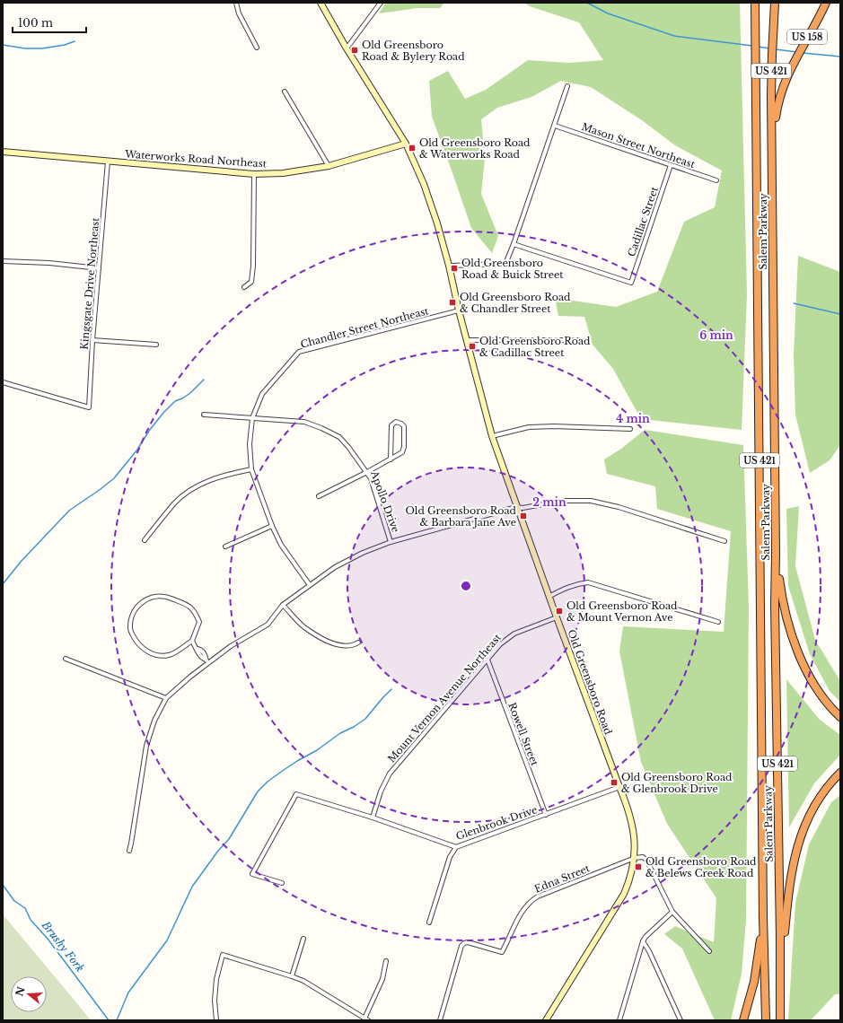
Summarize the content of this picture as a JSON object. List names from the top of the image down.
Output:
{
  "streets": {
    "highway": ["US 158", "US 421", "Salem Parkway"],
    "street": [
      "Mason Street Northeast",
      "Waterworks Road Northeast",
      "Cadillac Street",
      "Kingsgate Drive Northeast",
      "Chandler Street Northeast",
      "Apollo Drive",
      "Old Greensboro Road",
      "Mount Vernon Avenue Northeast",
      "Rowell Street",
      "Glenbrook Drive",
      "Edna Street"
    ]
  },
  "crossings": [
    ["US 158", "Salem Parkway"],
    ["Mason Street Northeast", "Cadillac Street"],
    ["Waterworks Road Northeast", "Kingsgate Drive Northeast"],
    ["Waterworks Road Northeast", "Old Greensboro Road"],
    ["Chandler Street Northeast", "Apollo Drive"],
    ["Chandler Street Northeast", "Old Greensboro Road"],
    ["Old Greensboro Road", "Mount Vernon Avenue Northeast"],
    ["Old Greensboro Road", "Glenbrook Drive"],
    ["Old Greensboro Road", "Edna Street"],
    ["Mount Vernon Avenue Northeast", "Rowell Street"],
    ["Mount Vernon Avenue Northeast", "Glenbrook Drive"],
    ["Rowell Street", "Glenbrook Drive"]
  ],
  "water": ["Brushy Fork"],
  "places": {
    "transit": [
      "Old Greensboro Road & Bylery Road",
      "Old Greensboro Road & Waterworks Road",
      "Old Greensboro Road & Buick Street",
      "Old Greensboro Road & Chandler Street",
      "Old Greensboro Road & Cadillac Street",
      "Old Greensboro Road & Barbara Jane Ave",
      "Old Greensboro Road & Mount Vernon Ave",
      "Old Greensboro Road & Glenbrook Drive",
      "Old Greensboro Road & Belews Creek Road"
    ]
  },
  "scale_bar": "100 m",
  "north": "left",
  "rings": ["6 min", "4 min", "2 min"]
}
